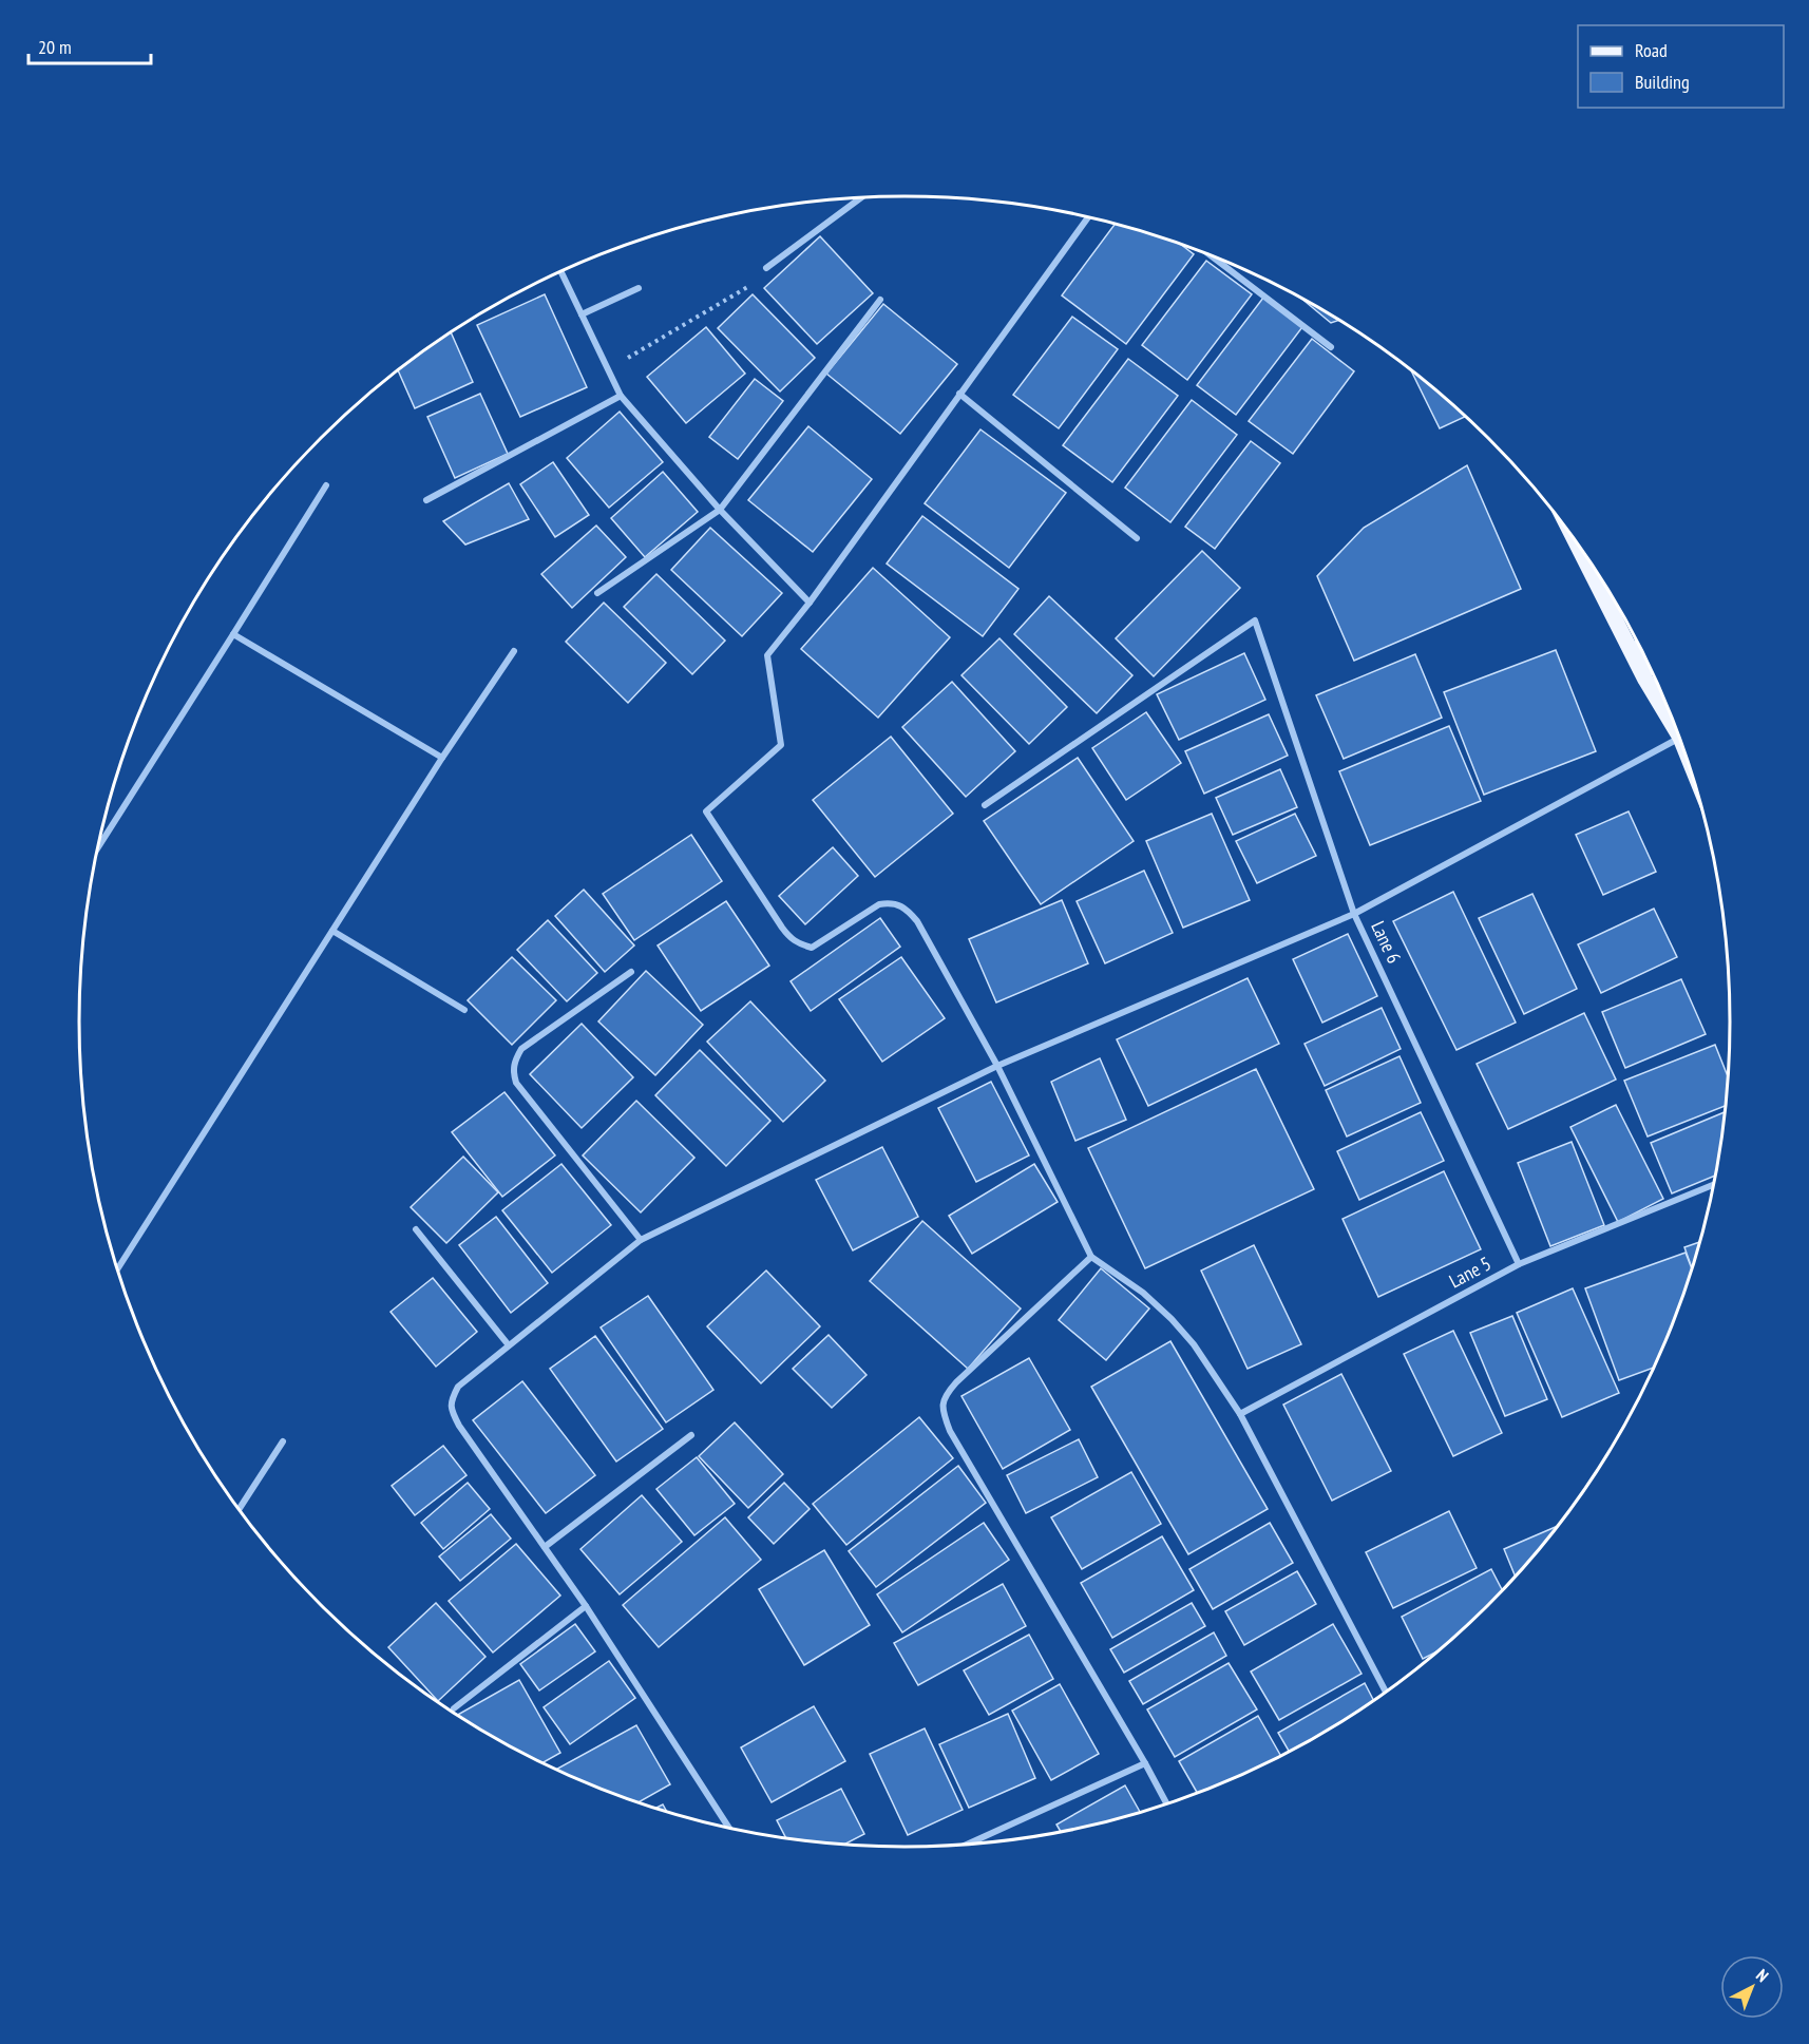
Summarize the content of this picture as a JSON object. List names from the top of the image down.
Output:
{
  "streets": {
    "street": ["Lane 6", "Lane 5"]
  },
  "crossings": [
    ["Lane 6", "Lane 5"]
  ],
  "legend": ["Road", "Building"],
  "scale_bar": "20 m",
  "north": "top right"
}
